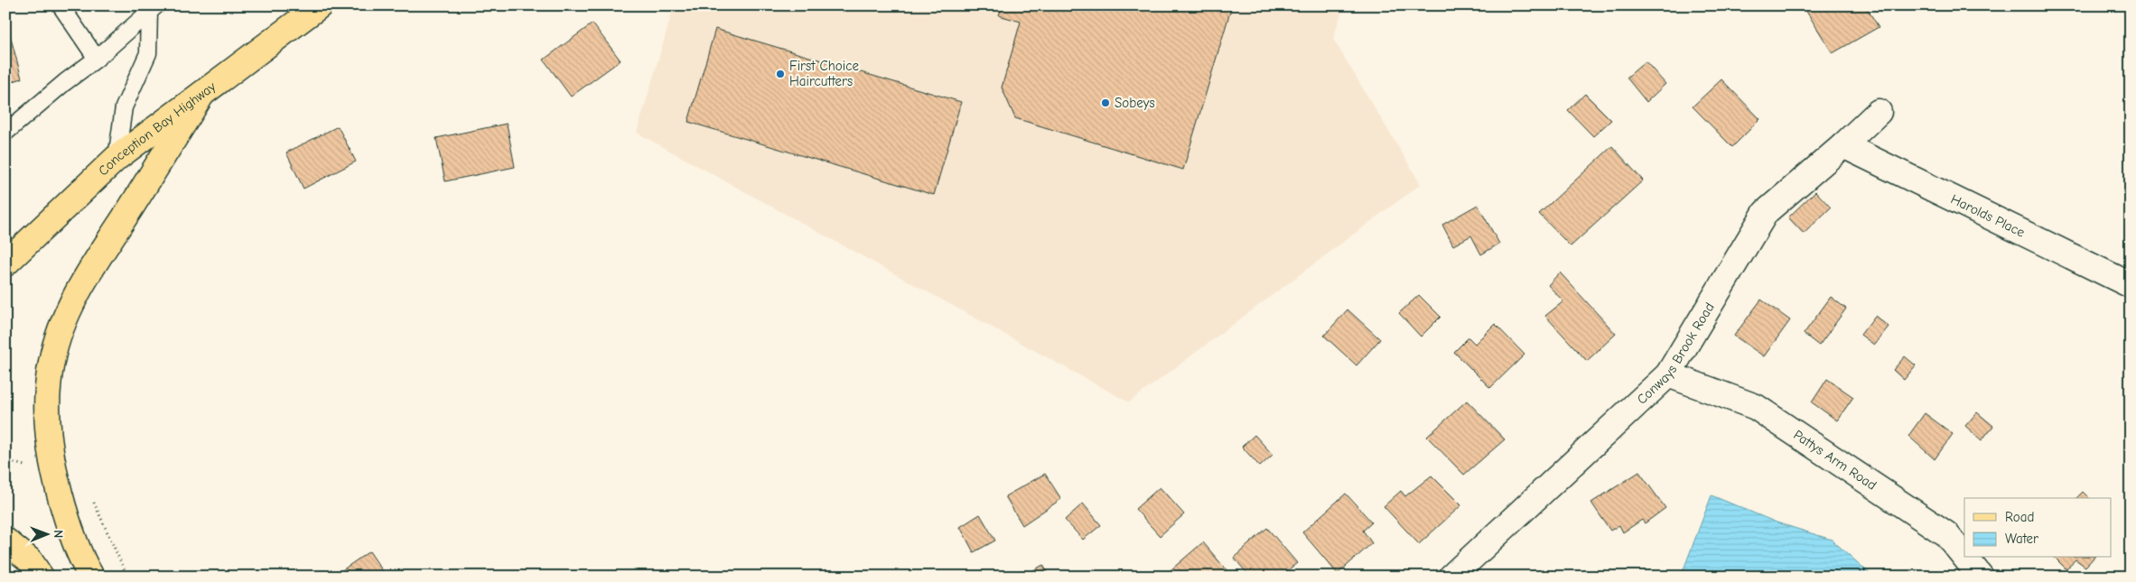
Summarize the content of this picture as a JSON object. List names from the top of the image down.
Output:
{
  "streets": {
    "main road": ["Conception Bay Highway"],
    "street": ["Harolds Place", "Conways Brook Road", "Pattys Arm Road"]
  },
  "crossings": [
    ["Harolds Place", "Conways Brook Road"],
    ["Conways Brook Road", "Pattys Arm Road"]
  ],
  "places": ["First Choice Haircutters", "Sobeys"],
  "legend": ["Road", "Water"],
  "north": "right"
}
